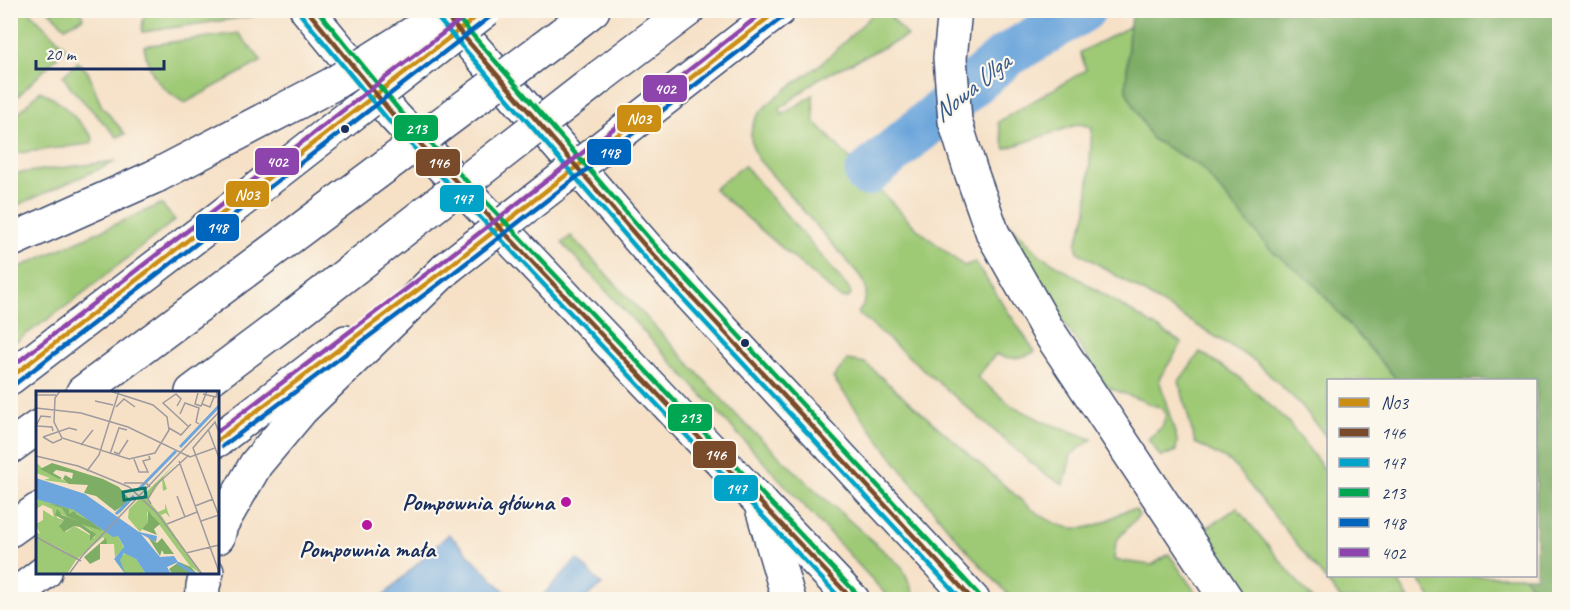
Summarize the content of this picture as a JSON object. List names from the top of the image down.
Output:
{
  "water": ["Nowa Ulga"],
  "places": ["Pompownia główna", "Pompownia mała"],
  "lines": [
    "transit line N03",
    "transit line 146",
    "transit line 213",
    "transit line 402",
    "transit line 147",
    "transit line 148"
  ],
  "legend": [
    "N03",
    "146",
    "147",
    "213",
    "148",
    "402"
  ],
  "scale_bar": "20 m"
}
